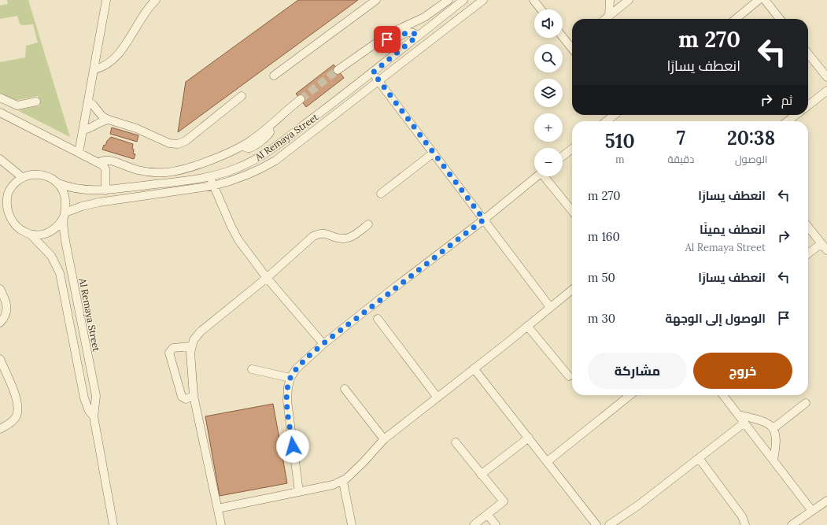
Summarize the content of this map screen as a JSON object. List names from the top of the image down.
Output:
{
  "streets": {
    "street": ["Al Remaya Street"]
  },
  "page": {
    "map_buttons": ["+", "−"],
    "turn": ["270 m", "انعطف يسارًا"],
    "then": "ثم",
    "eta": [
      "20:38",
      "الوصول",
      "7",
      "دقيقة",
      "510",
      "m"
    ],
    "list": [
      {
        "name": "انعطف يسارًا",
        "value": "270 m"
      },
      {
        "name": "انعطف يمينًا",
        "note": "Al Remaya Street",
        "value": "160 m"
      },
      {
        "name": "انعطف يسارًا",
        "value": "50 m"
      },
      {
        "name": "الوصول إلى الوجهة",
        "value": "30 m"
      }
    ],
    "buttons": ["خروج", "مشاركة"]
  }
}
